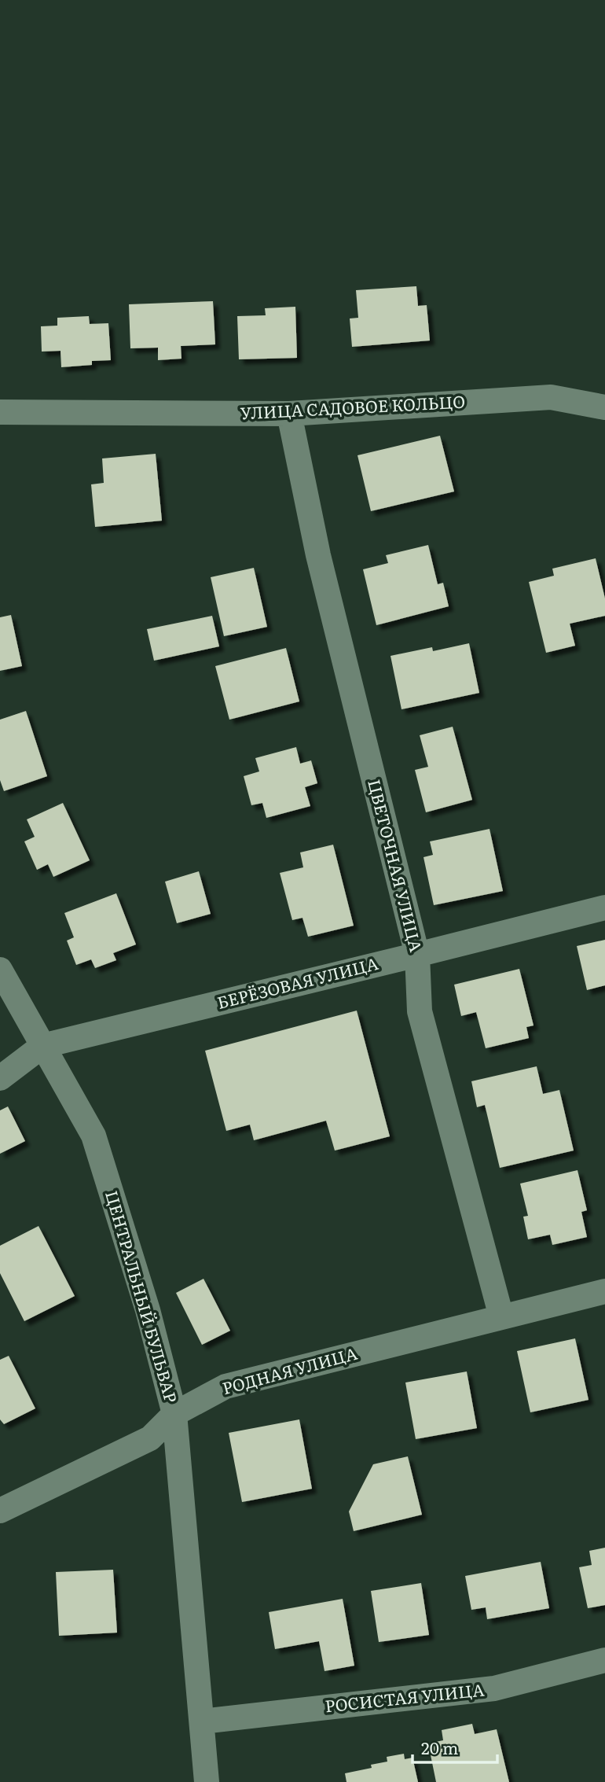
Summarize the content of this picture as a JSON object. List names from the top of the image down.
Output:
{
  "streets": {
    "street": [
      "УЛИЦА САДОВОЕ КОЛЬЦО",
      "ЦВЕТОЧНАЯ УЛИЦА",
      "БЕРЁЗОВАЯ УЛИЦА",
      "ЦЕНТРАЛЬНЫЙ БУЛЬВАР",
      "РОДНАЯ УЛИЦА",
      "РОСИСТАЯ УЛИЦА"
    ]
  },
  "crossings": [
    ["УЛИЦА САДОВОЕ КОЛЬЦО", "ЦВЕТОЧНАЯ УЛИЦА"],
    ["ЦВЕТОЧНАЯ УЛИЦА", "БЕРЁЗОВАЯ УЛИЦА"],
    ["ЦВЕТОЧНАЯ УЛИЦА", "РОДНАЯ УЛИЦА"],
    ["БЕРЁЗОВАЯ УЛИЦА", "ЦЕНТРАЛЬНЫЙ БУЛЬВАР"],
    ["ЦЕНТРАЛЬНЫЙ БУЛЬВАР", "РОДНАЯ УЛИЦА"],
    ["ЦЕНТРАЛЬНЫЙ БУЛЬВАР", "РОСИСТАЯ УЛИЦА"]
  ],
  "scale_bar": "20 m"
}
